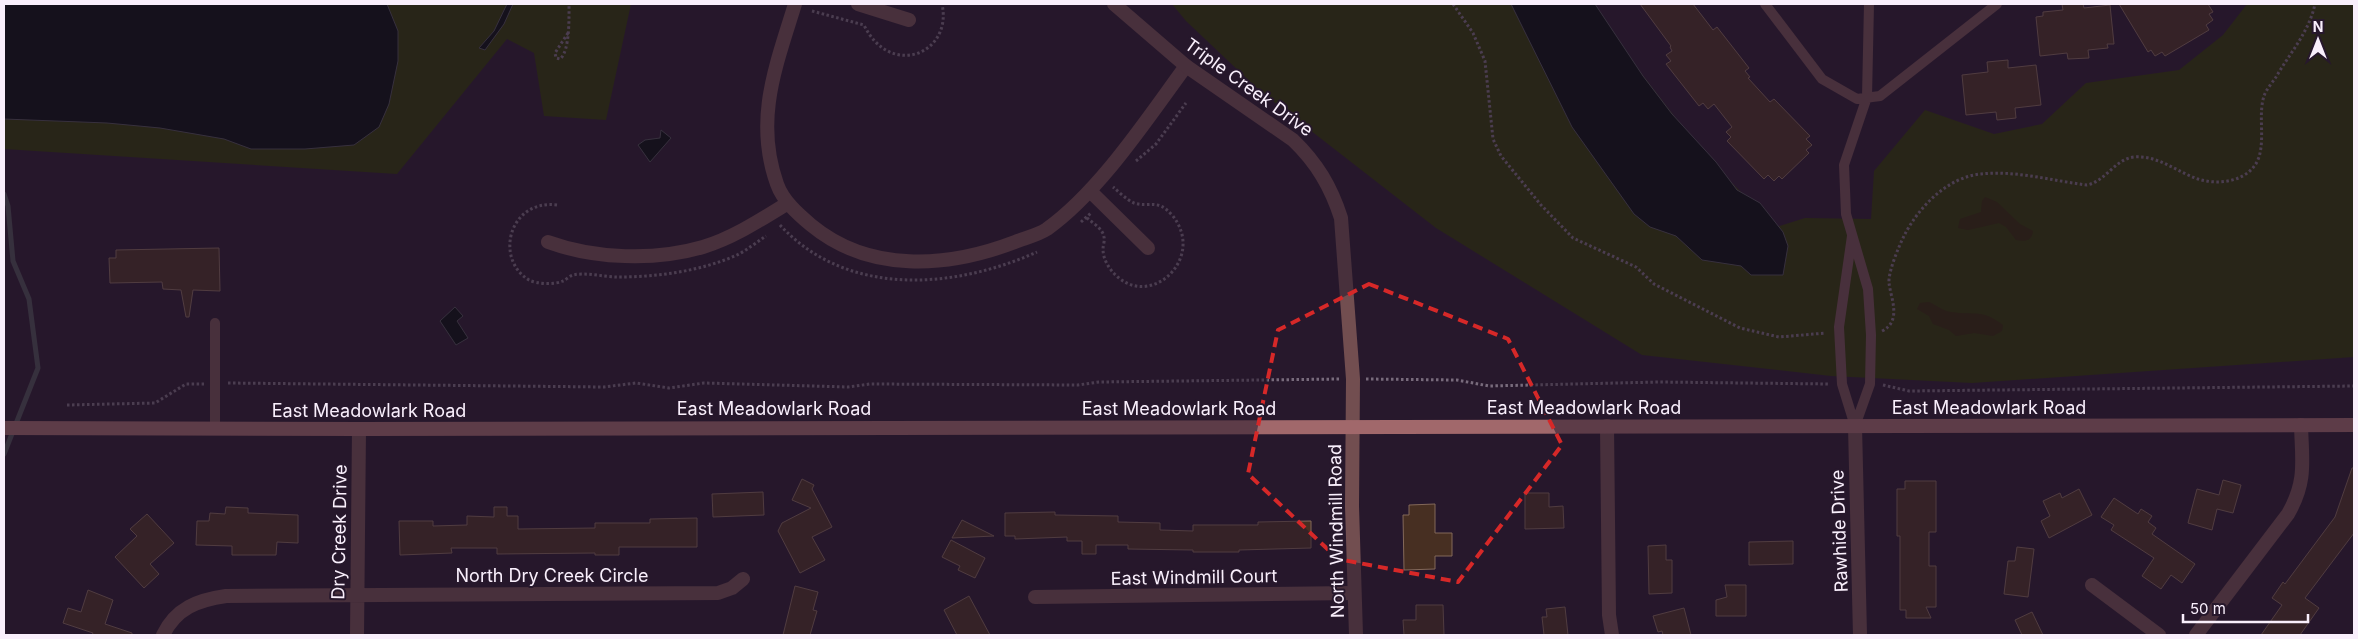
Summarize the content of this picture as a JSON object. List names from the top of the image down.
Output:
{
  "streets": {
    "main road": ["East Meadowlark Road"],
    "street": [
      "Triple Creek Drive",
      "North Windmill Road",
      "Rawhide Drive",
      "Dry Creek Drive",
      "North Dry Creek Circle",
      "East Windmill Court"
    ]
  },
  "crossings": [
    ["Triple Creek Drive", "East Meadowlark Road"],
    ["Triple Creek Drive", "North Windmill Road"],
    ["East Meadowlark Road", "North Windmill Road"],
    ["East Meadowlark Road", "Rawhide Drive"],
    ["East Meadowlark Road", "Dry Creek Drive"],
    ["North Windmill Road", "East Windmill Court"],
    ["Dry Creek Drive", "North Dry Creek Circle"]
  ],
  "scale_bar": "50 m",
  "north": "top"
}
